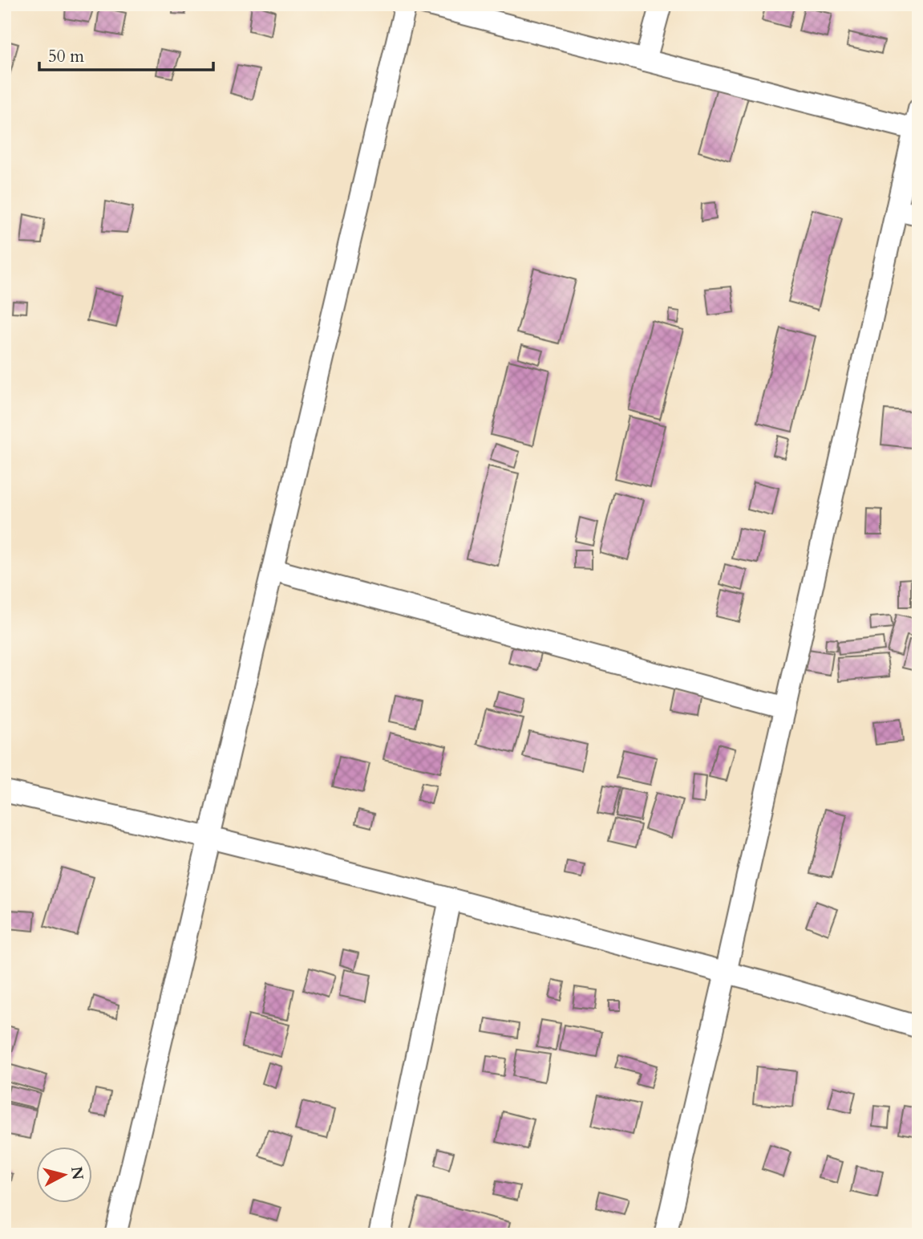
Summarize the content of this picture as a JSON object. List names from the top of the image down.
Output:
{
  "scale_bar": "50 m",
  "north": "right"
}
